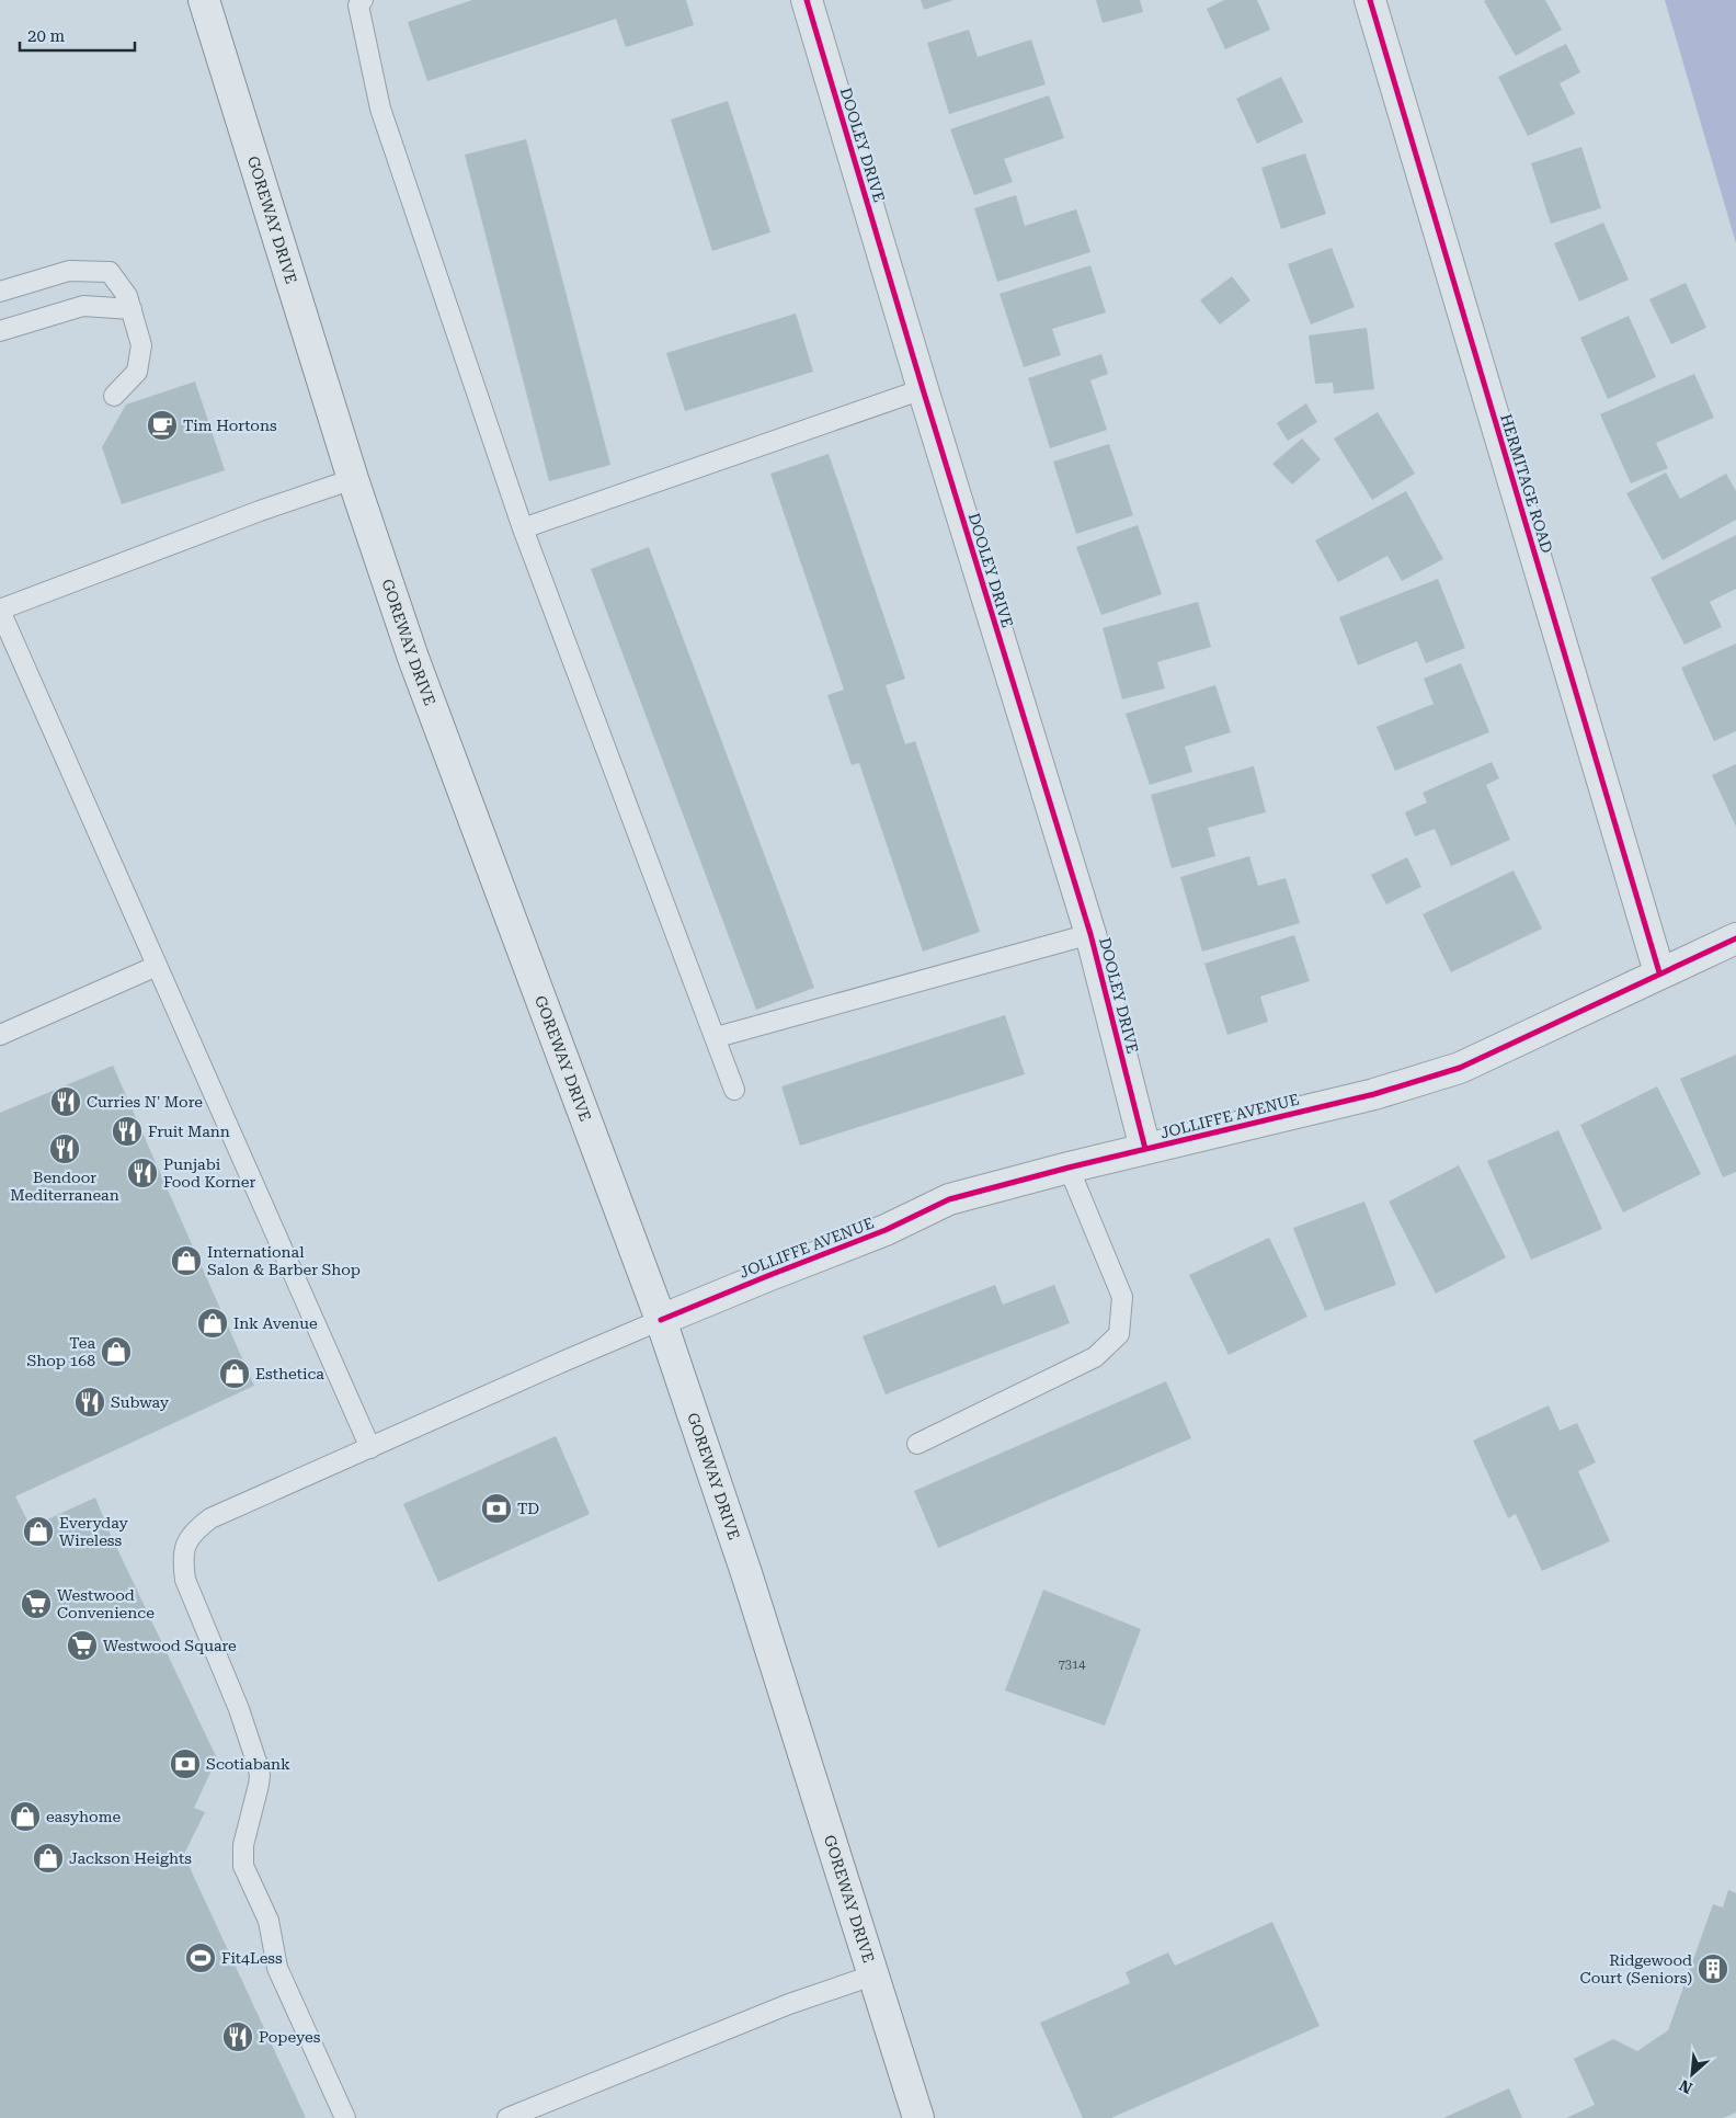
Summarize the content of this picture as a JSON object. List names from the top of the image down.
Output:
{
  "streets": {
    "street": [
      "DOOLEY DRIVE",
      "GOREWAY DRIVE",
      "HERMITAGE ROAD",
      "JOLLIFFE AVENUE"
    ]
  },
  "crossings": [
    ["DOOLEY DRIVE", "JOLLIFFE AVENUE"],
    ["GOREWAY DRIVE", "JOLLIFFE AVENUE"],
    ["HERMITAGE ROAD", "JOLLIFFE AVENUE"]
  ],
  "places": {
    "cafe": ["Tim Hortons"],
    "restaurant": [
      "Curries N' More",
      "Fruit Mann",
      "Bendoor Mediterranean",
      "Punjabi Food Korner",
      "Subway",
      "Popeyes"
    ],
    "shop": [
      "International Salon & Barber Shop",
      "Ink Avenue",
      "Tea Shop 168",
      "Esthetica",
      "Everyday Wireless",
      "easyhome",
      "Jackson Heights"
    ],
    "bank": ["TD", "Scotiabank"],
    "supermarket": ["Westwood Convenience", "Westwood Square"],
    "sports": ["Fit4Less"],
    "building": ["Ridgewood Court (Seniors)"]
  },
  "house_numbers": ["7314"],
  "scale_bar": "20 m",
  "north": "bottom left"
}
